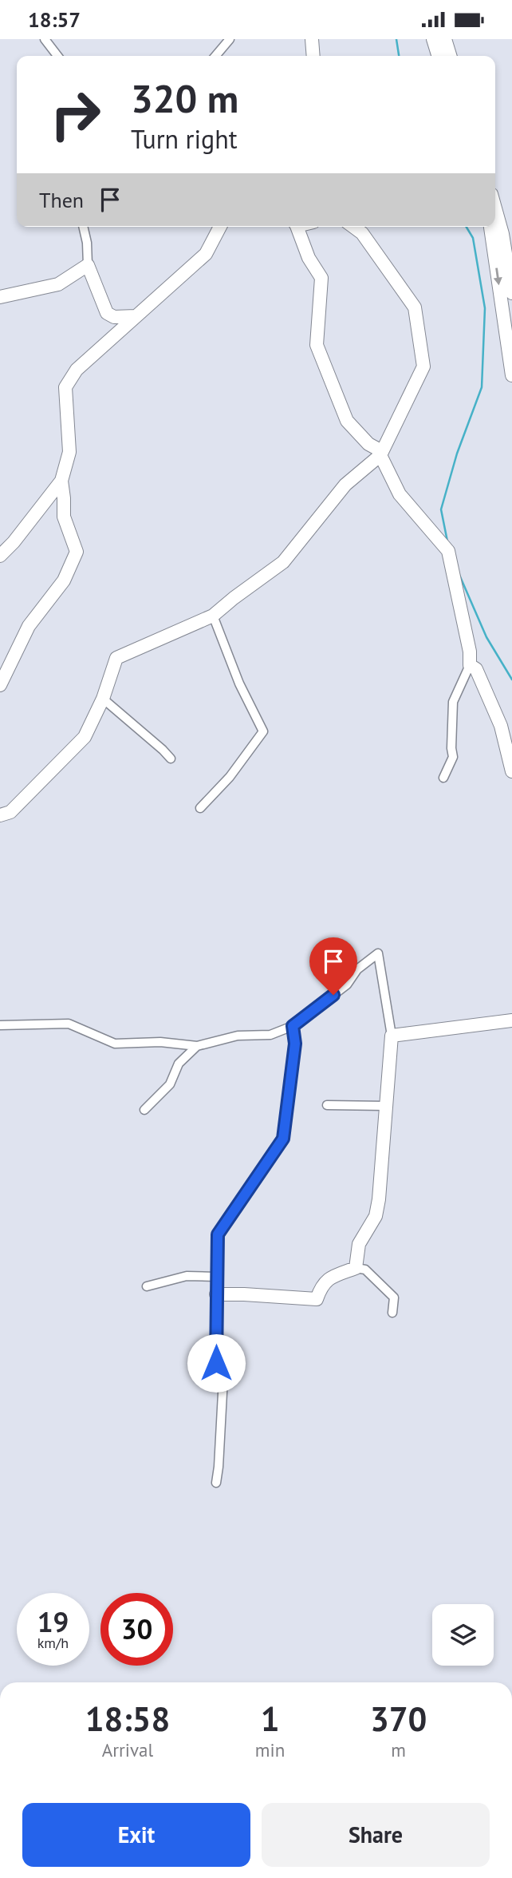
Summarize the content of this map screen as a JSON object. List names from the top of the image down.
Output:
{
  "page": {
    "status": "18:57",
    "turn": ["320 m", "Turn right"],
    "then": "Then",
    "speed": "19 km/h",
    "limit": "30",
    "eta": [
      "18:58",
      "Arrival",
      "1",
      "min",
      "370",
      "m"
    ],
    "buttons": ["Exit", "Share"]
  }
}
